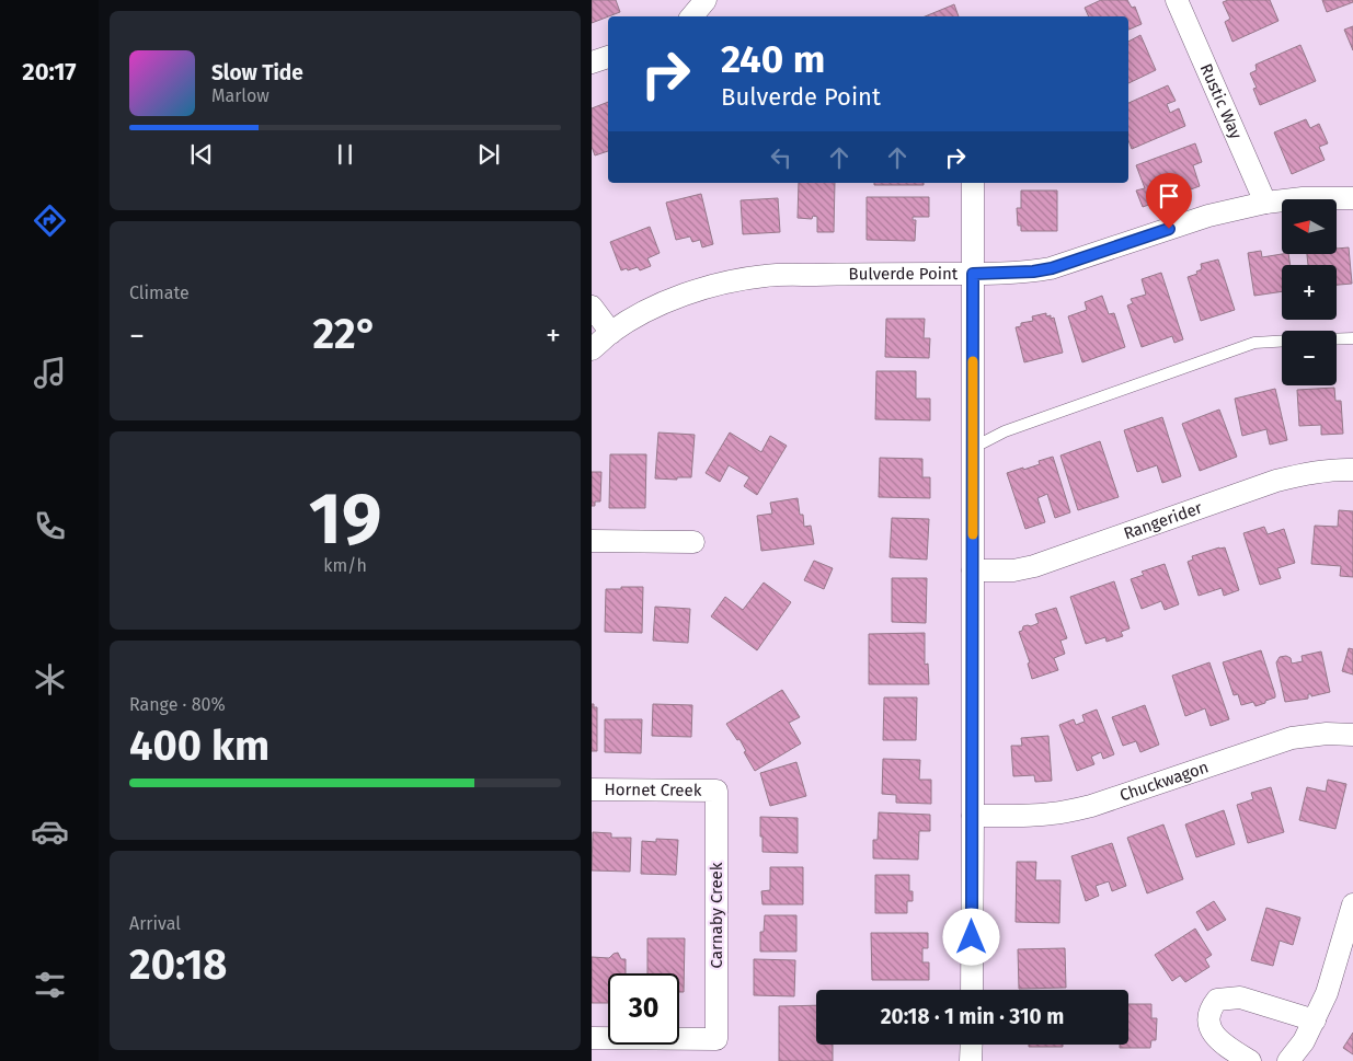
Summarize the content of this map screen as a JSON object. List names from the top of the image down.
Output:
{
  "streets": {
    "street": [
      "Rustic Way",
      "Bulverde Point",
      "Rangerider",
      "Chuckwagon",
      "Hornet Creek",
      "Carnaby Creek"
    ]
  },
  "crossings": [
    ["Rustic Way", "Bulverde Point"],
    ["Hornet Creek", "Carnaby Creek"]
  ],
  "north": "left",
  "page": {
    "tabs": "20:17",
    "turn": ["240 m", "Bulverde Point"],
    "song": ["Slow Tide", "Marlow"],
    "map_buttons": ["+", "−"],
    "tile": [
      "Climate",
      ["19", "km/h"],
      ["Range · 80%", "400 km"],
      ["Arrival", "20:18"]
    ],
    "heat": ["−", "22°", "+"],
    "limit": "30",
    "trip": "20:18 · 1 min · 310 m"
  }
}
